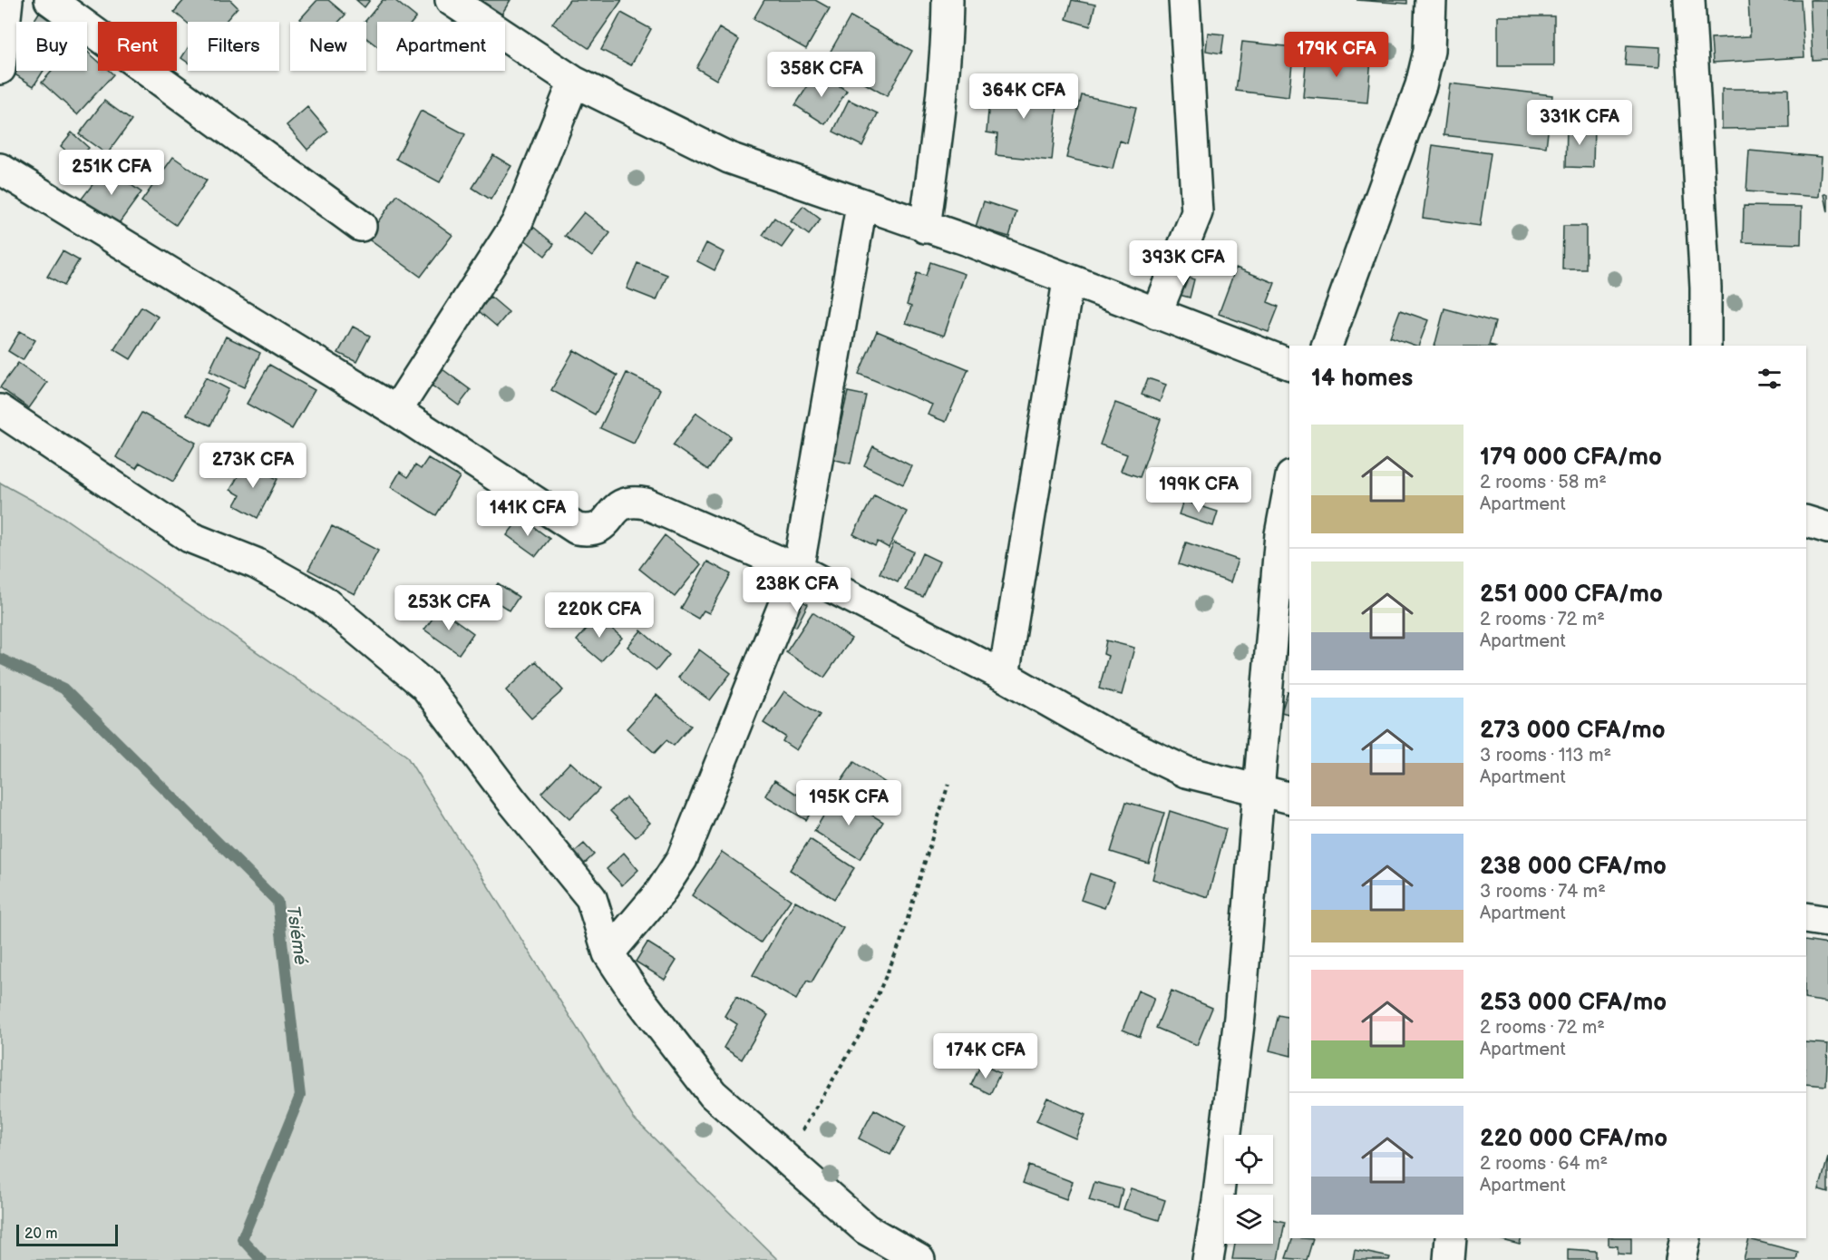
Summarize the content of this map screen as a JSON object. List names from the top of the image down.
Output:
{
  "water": ["Tsiémé"],
  "scale_bar": "20 m",
  "page": {
    "chip": [
      "Buy",
      "Rent",
      "Filters",
      "New",
      "Apartment"
    ],
    "price": [
      "179K CFA",
      "358K CFA",
      "364K CFA",
      "331K CFA",
      "251K CFA",
      "393K CFA",
      "273K CFA",
      "199K CFA",
      "141K CFA",
      "238K CFA",
      "253K CFA",
      "220K CFA",
      "195K CFA",
      "174K CFA"
    ],
    "heading": "14 homes",
    "list": [
      {
        "name": "179 000 CFA/mo",
        "note": "2 rooms · 58 m² · Apartment"
      },
      {
        "name": "251 000 CFA/mo",
        "note": "2 rooms · 72 m² · Apartment"
      },
      {
        "name": "273 000 CFA/mo",
        "note": "3 rooms · 113 m² · Apartment"
      },
      {
        "name": "238 000 CFA/mo",
        "note": "3 rooms · 74 m² · Apartment"
      },
      {
        "name": "253 000 CFA/mo",
        "note": "2 rooms · 72 m² · Apartment"
      },
      {
        "name": "220 000 CFA/mo",
        "note": "2 rooms · 64 m² · Apartment"
      }
    ],
    "scale": "20 m"
  }
}
